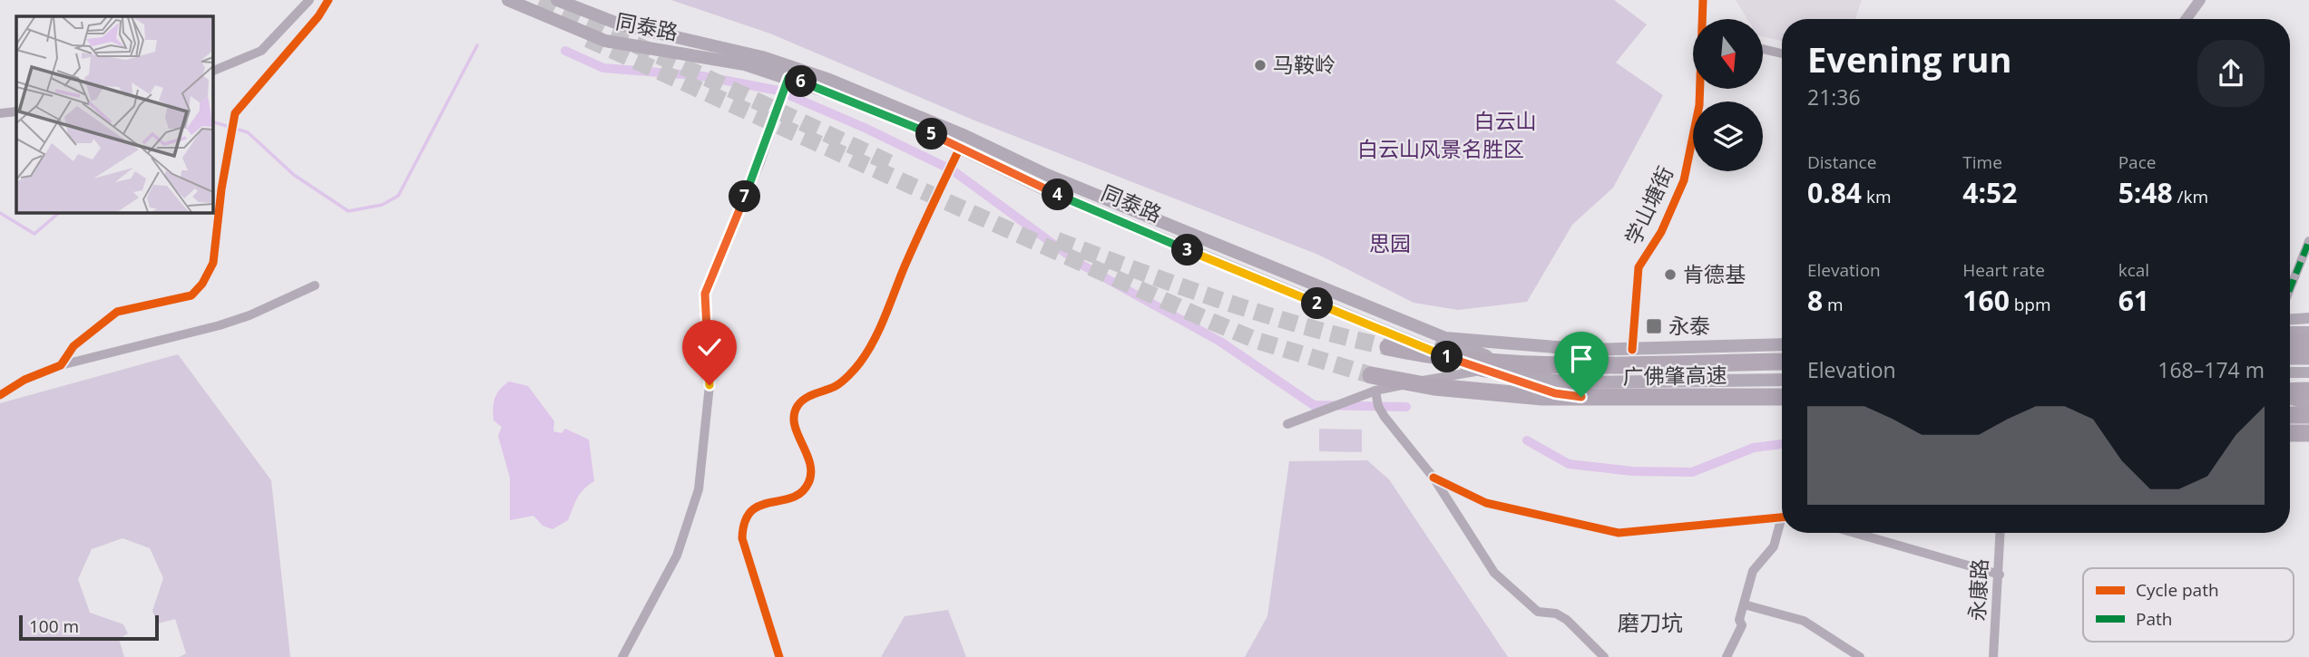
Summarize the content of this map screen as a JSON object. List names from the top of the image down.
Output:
{
  "streets": {
    "highway": ["广佛肇高速"],
    "main road": ["同泰路"],
    "street": ["学山塘街", "永康路"]
  },
  "crossings": [
    ["同泰路", "学山塘街"]
  ],
  "districts": ["磨刀坑"],
  "parks": ["白云山", "白云山风景名胜区", "思园"],
  "places": {
    "other": ["马鞍岭", "肯德基"],
    "transit": ["永泰"]
  },
  "legend": ["Cycle path", "Path"],
  "scale_bar": "100 m",
  "north": "bottom",
  "page": {
    "heading": ["Evening run", "21:36"],
    "pins": [
      "6",
      "5",
      "4",
      "7",
      "3",
      "2",
      "1"
    ],
    "stats": [
      ["Distance", "0.84 km"],
      ["Time", "4:52"],
      ["Pace", "5:48 /km"],
      ["Elevation", "8 m"],
      ["Heart rate", "160 bpm"],
      ["kcal", "61"]
    ],
    "chart": ["Elevation", "168–174 m"],
    "scale": "100 m"
  }
}
